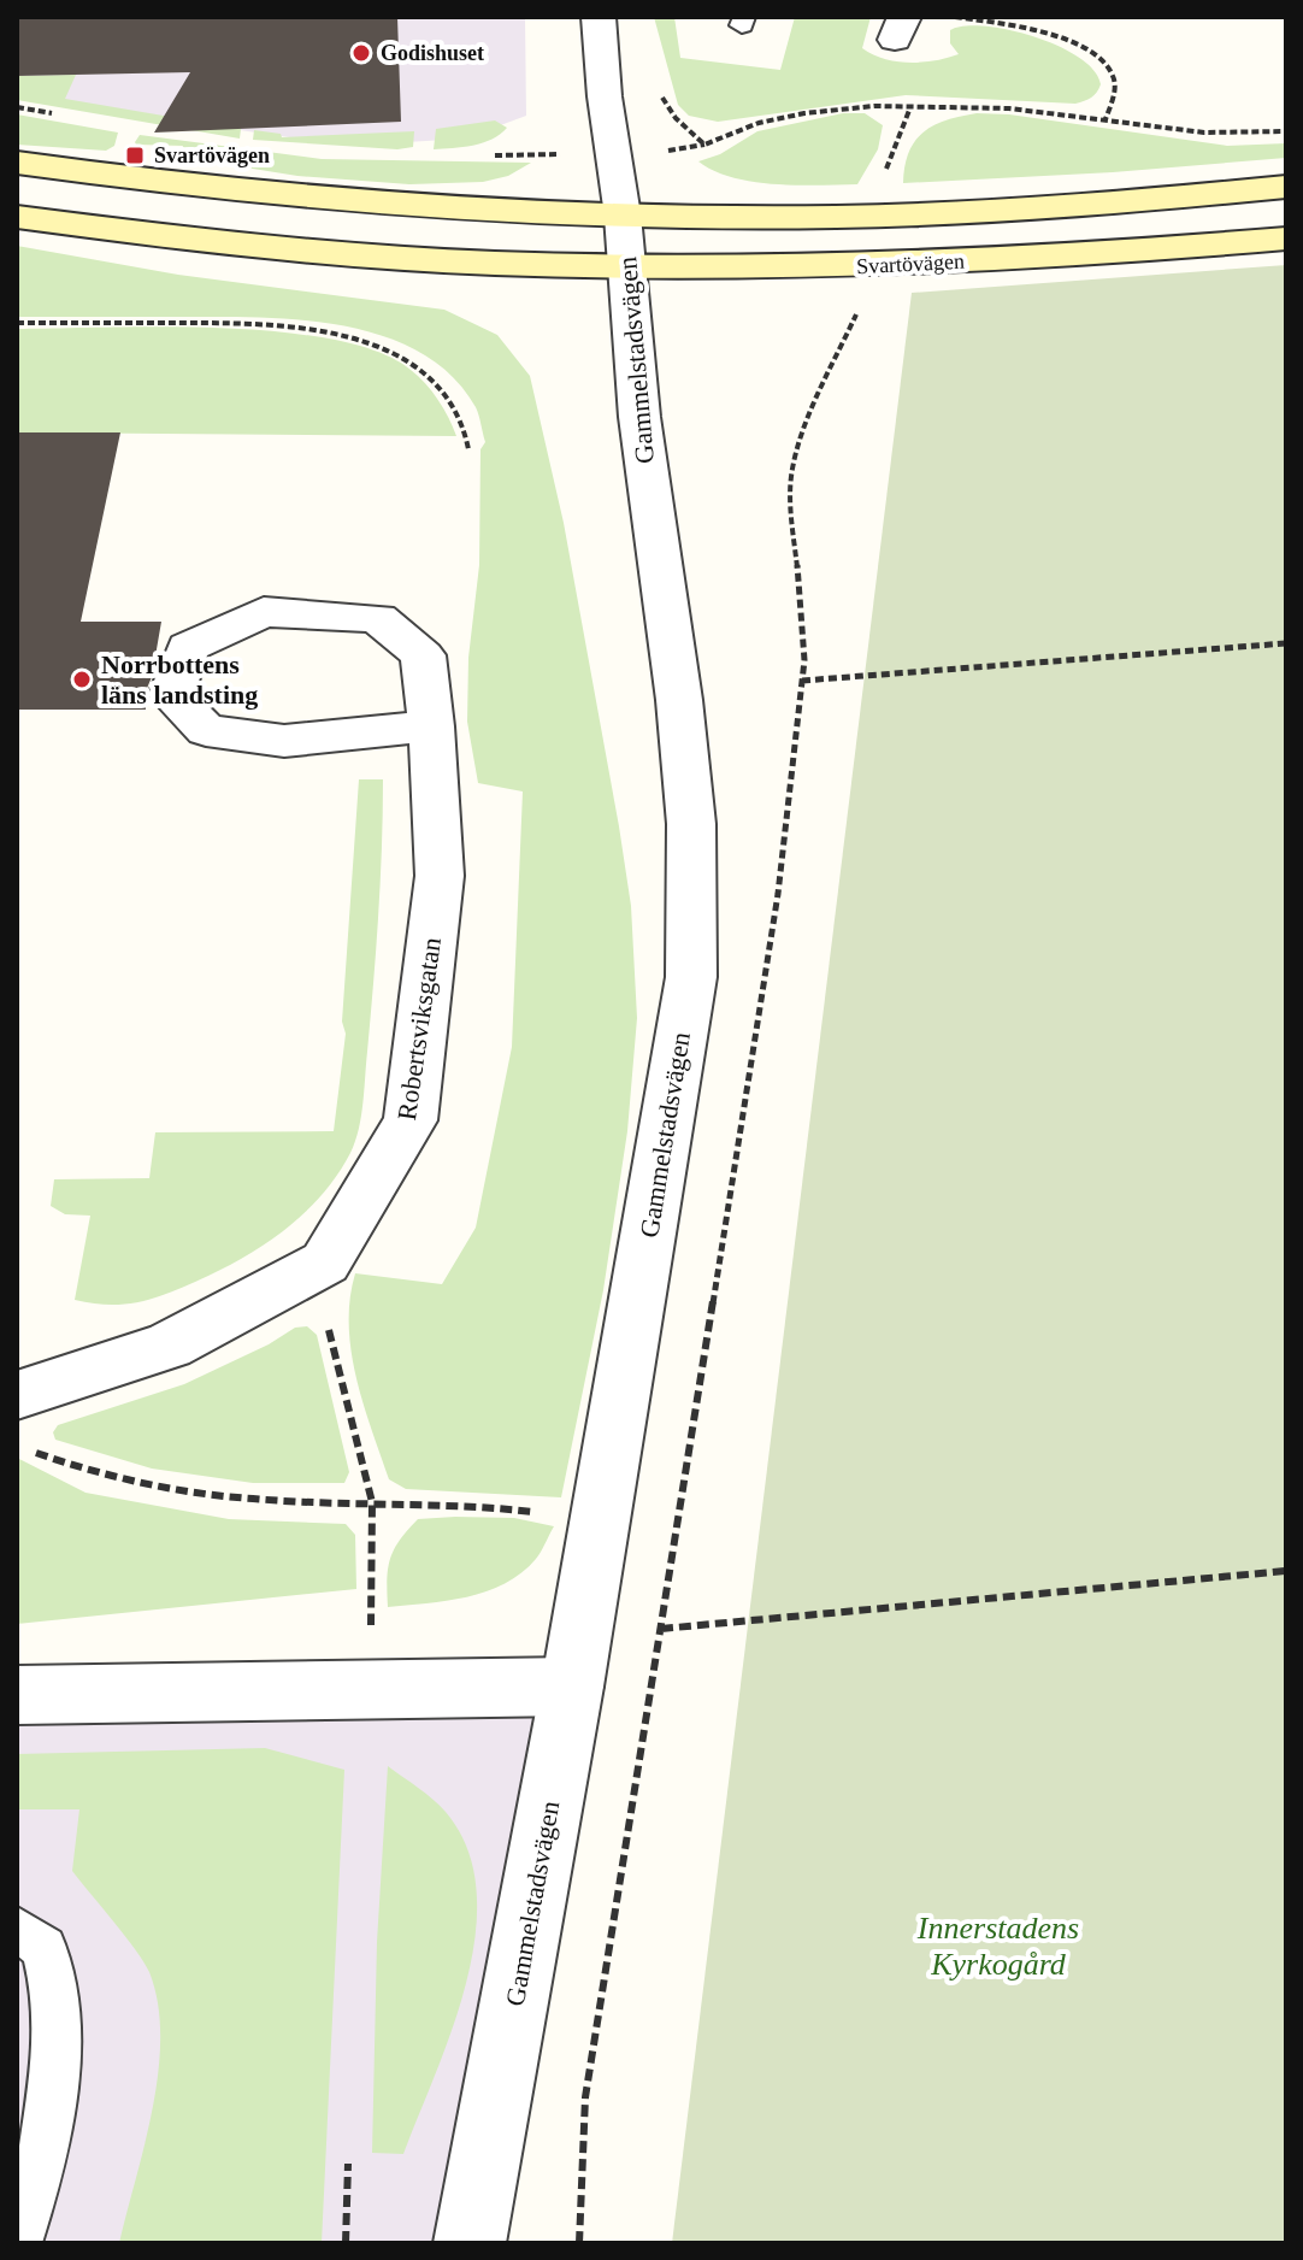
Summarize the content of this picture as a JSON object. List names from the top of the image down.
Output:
{
  "streets": {
    "main road": ["Svartövägen"],
    "street": ["Gammelstadsvägen", "Robertsviksgatan"]
  },
  "crossings": [
    ["Svartövägen", "Gammelstadsvägen"]
  ],
  "parks": ["Innerstadens Kyrkogård"],
  "places": {
    "other": ["Godishuset", "Norrbottens läns landsting"],
    "transit": ["Svartövägen"]
  }
}
